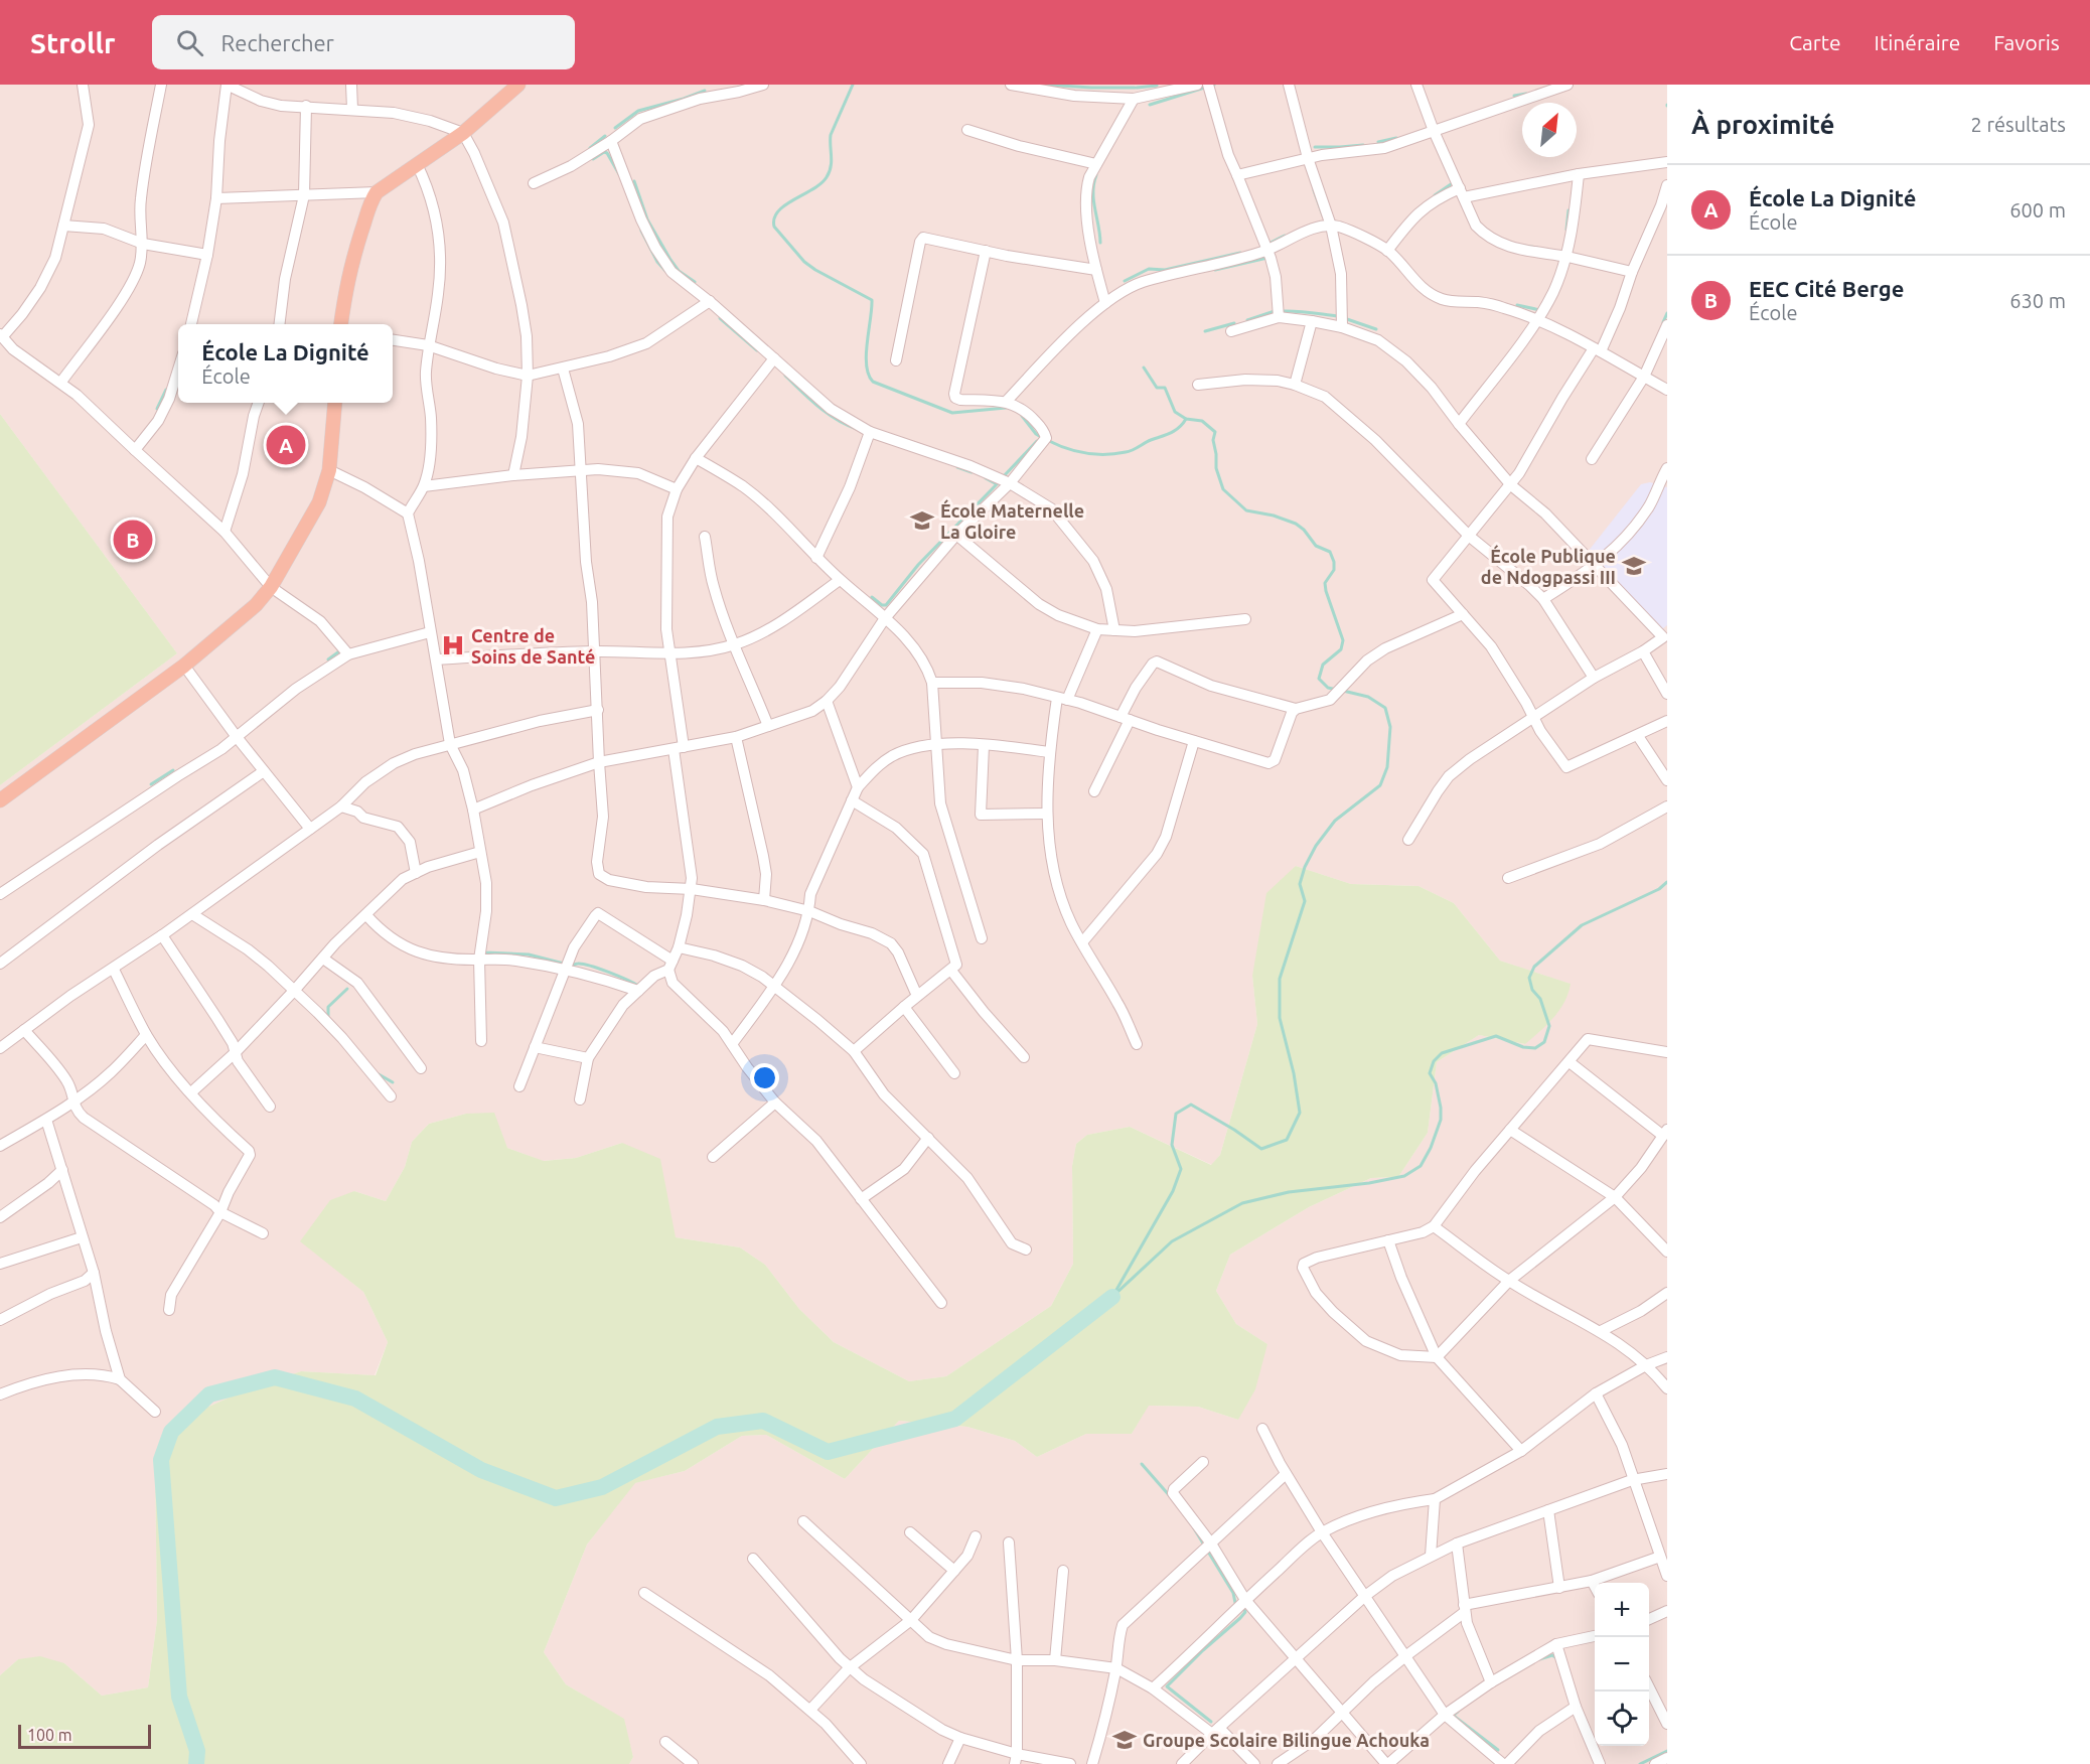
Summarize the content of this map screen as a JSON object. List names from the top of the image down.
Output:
{
  "places": {
    "school or university": ["École Maternelle La Gloire", "École Publique de Ndogpassi III", "Groupe Scolaire Bilingue Achouka"],
    "hospital": ["Centre de Soins de Santé"]
  },
  "scale_bar": "100 m",
  "north": "top right",
  "page": {
    "header": "Strollr",
    "search": "Rechercher",
    "nav": ["Carte", "Itinéraire", "Favoris"],
    "heading": ["À proximité", "2 résultats"],
    "list": [
      {
        "mark": "A",
        "name": "École La Dignité",
        "note": "École",
        "value": "600 m"
      },
      {
        "mark": "B",
        "name": "EEC Cité Berge",
        "note": "École",
        "value": "630 m"
      }
    ],
    "popup": ["École La Dignité", "École"],
    "pins": ["A", "B"],
    "map_buttons": ["+", "−"],
    "scale": "100 m"
  }
}
